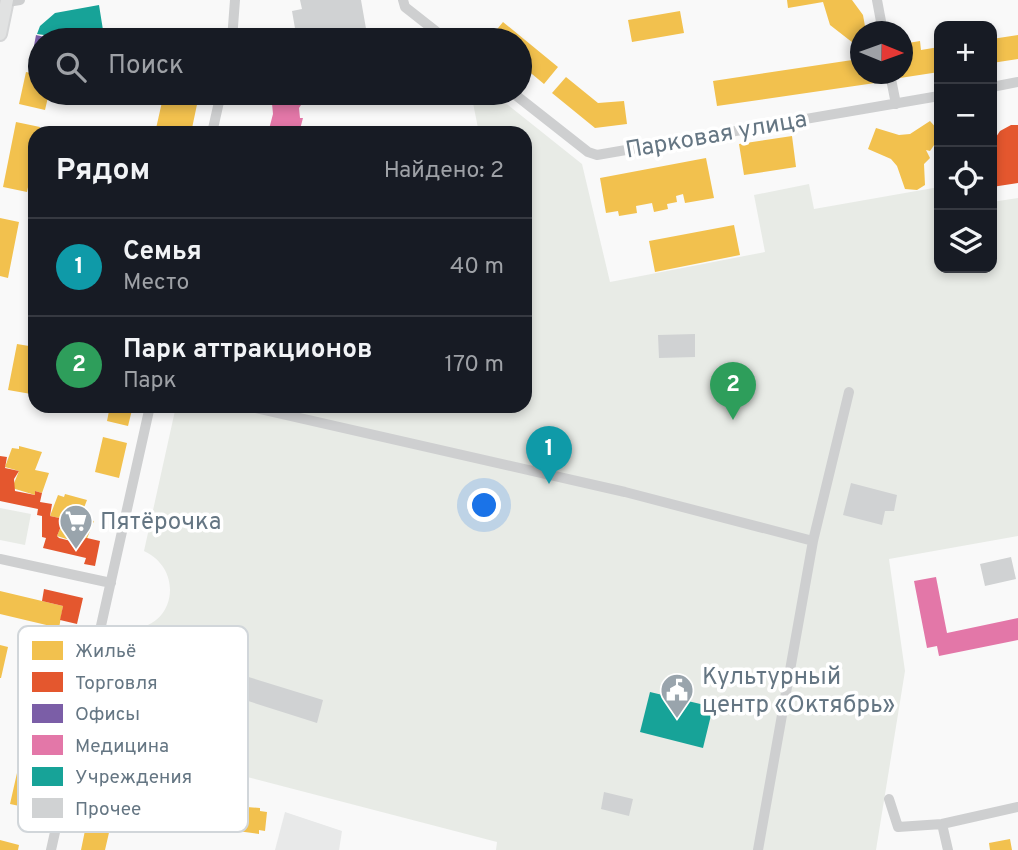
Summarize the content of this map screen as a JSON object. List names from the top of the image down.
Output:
{
  "streets": {
    "street": ["Парковая улица"]
  },
  "places": {
    "supermarket": ["Пятёрочка"],
    "public building": ["Культурный центр «Октябрь»"]
  },
  "legend": [
    "Жильё",
    "Торговля",
    "Офисы",
    "Медицина",
    "Учреждения",
    "Прочее"
  ],
  "north": "right",
  "page": {
    "map_buttons": ["+", "−"],
    "search": "Поиск",
    "heading": ["Рядом", "Найдено: 2"],
    "list": [
      {
        "mark": "1",
        "name": "Семья",
        "note": "Место",
        "value": "40 m"
      },
      {
        "mark": "2",
        "name": "Парк аттракционов",
        "note": "Парк",
        "value": "170 m"
      }
    ],
    "pins": ["2", "1"]
  }
}
